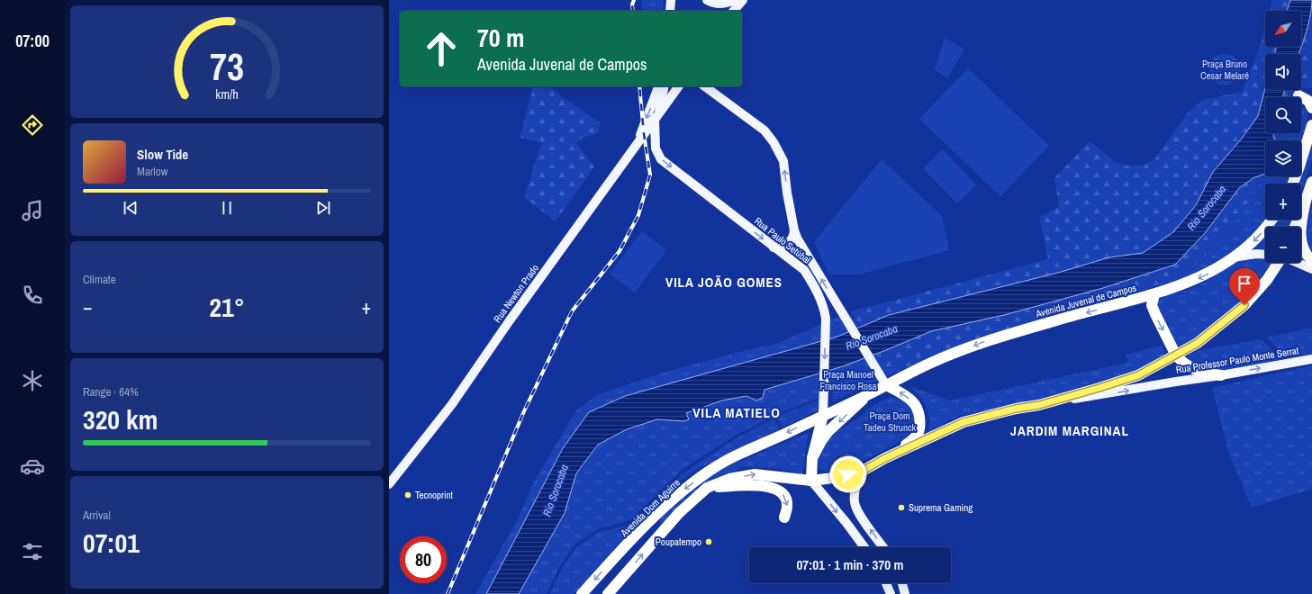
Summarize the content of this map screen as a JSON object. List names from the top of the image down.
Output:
{
  "streets": {
    "highway": ["Avenida Juvenal de Campos", "Avenida Dom Aguirre"],
    "main road": ["Rua Paulo Setúbal", "Rua Newton Prado", "Rua Professor Paulo Monte Serrat"]
  },
  "crossings": [
    ["Rua Paulo Setúbal", "Avenida Dom Aguirre"],
    ["Avenida Juvenal de Campos", "Avenida Dom Aguirre"]
  ],
  "one_way": ["Rua Professor Paulo Monte Serrat"],
  "districts": ["VILA JOÃO GOMES", "VILA MATIELO", "JARDIM MARGINAL"],
  "water": ["Rio Sorocaba"],
  "parks": ["Praça Bruno Cesar Melaré", "Praça Manoel Francisco Rosa", "Praça Dom Tadeu Strunck"],
  "places": ["Tecnoprint", "Suprema Gaming", "Poupatempo"],
  "north": "bottom left",
  "page": {
    "tabs": "07:00",
    "map_buttons": ["+", "−"],
    "turn": ["70 m", "Avenida Juvenal de Campos"],
    "song": ["Slow Tide", "Marlow"],
    "tile": [
      "Climate",
      ["Range · 64%", "320 km"],
      ["Arrival", "07:01"]
    ],
    "heat": ["−", "21°", "+"],
    "limit": "80",
    "trip": "07:01 · 1 min · 370 m",
    "gauge": ["73", "km/h"]
  }
}
